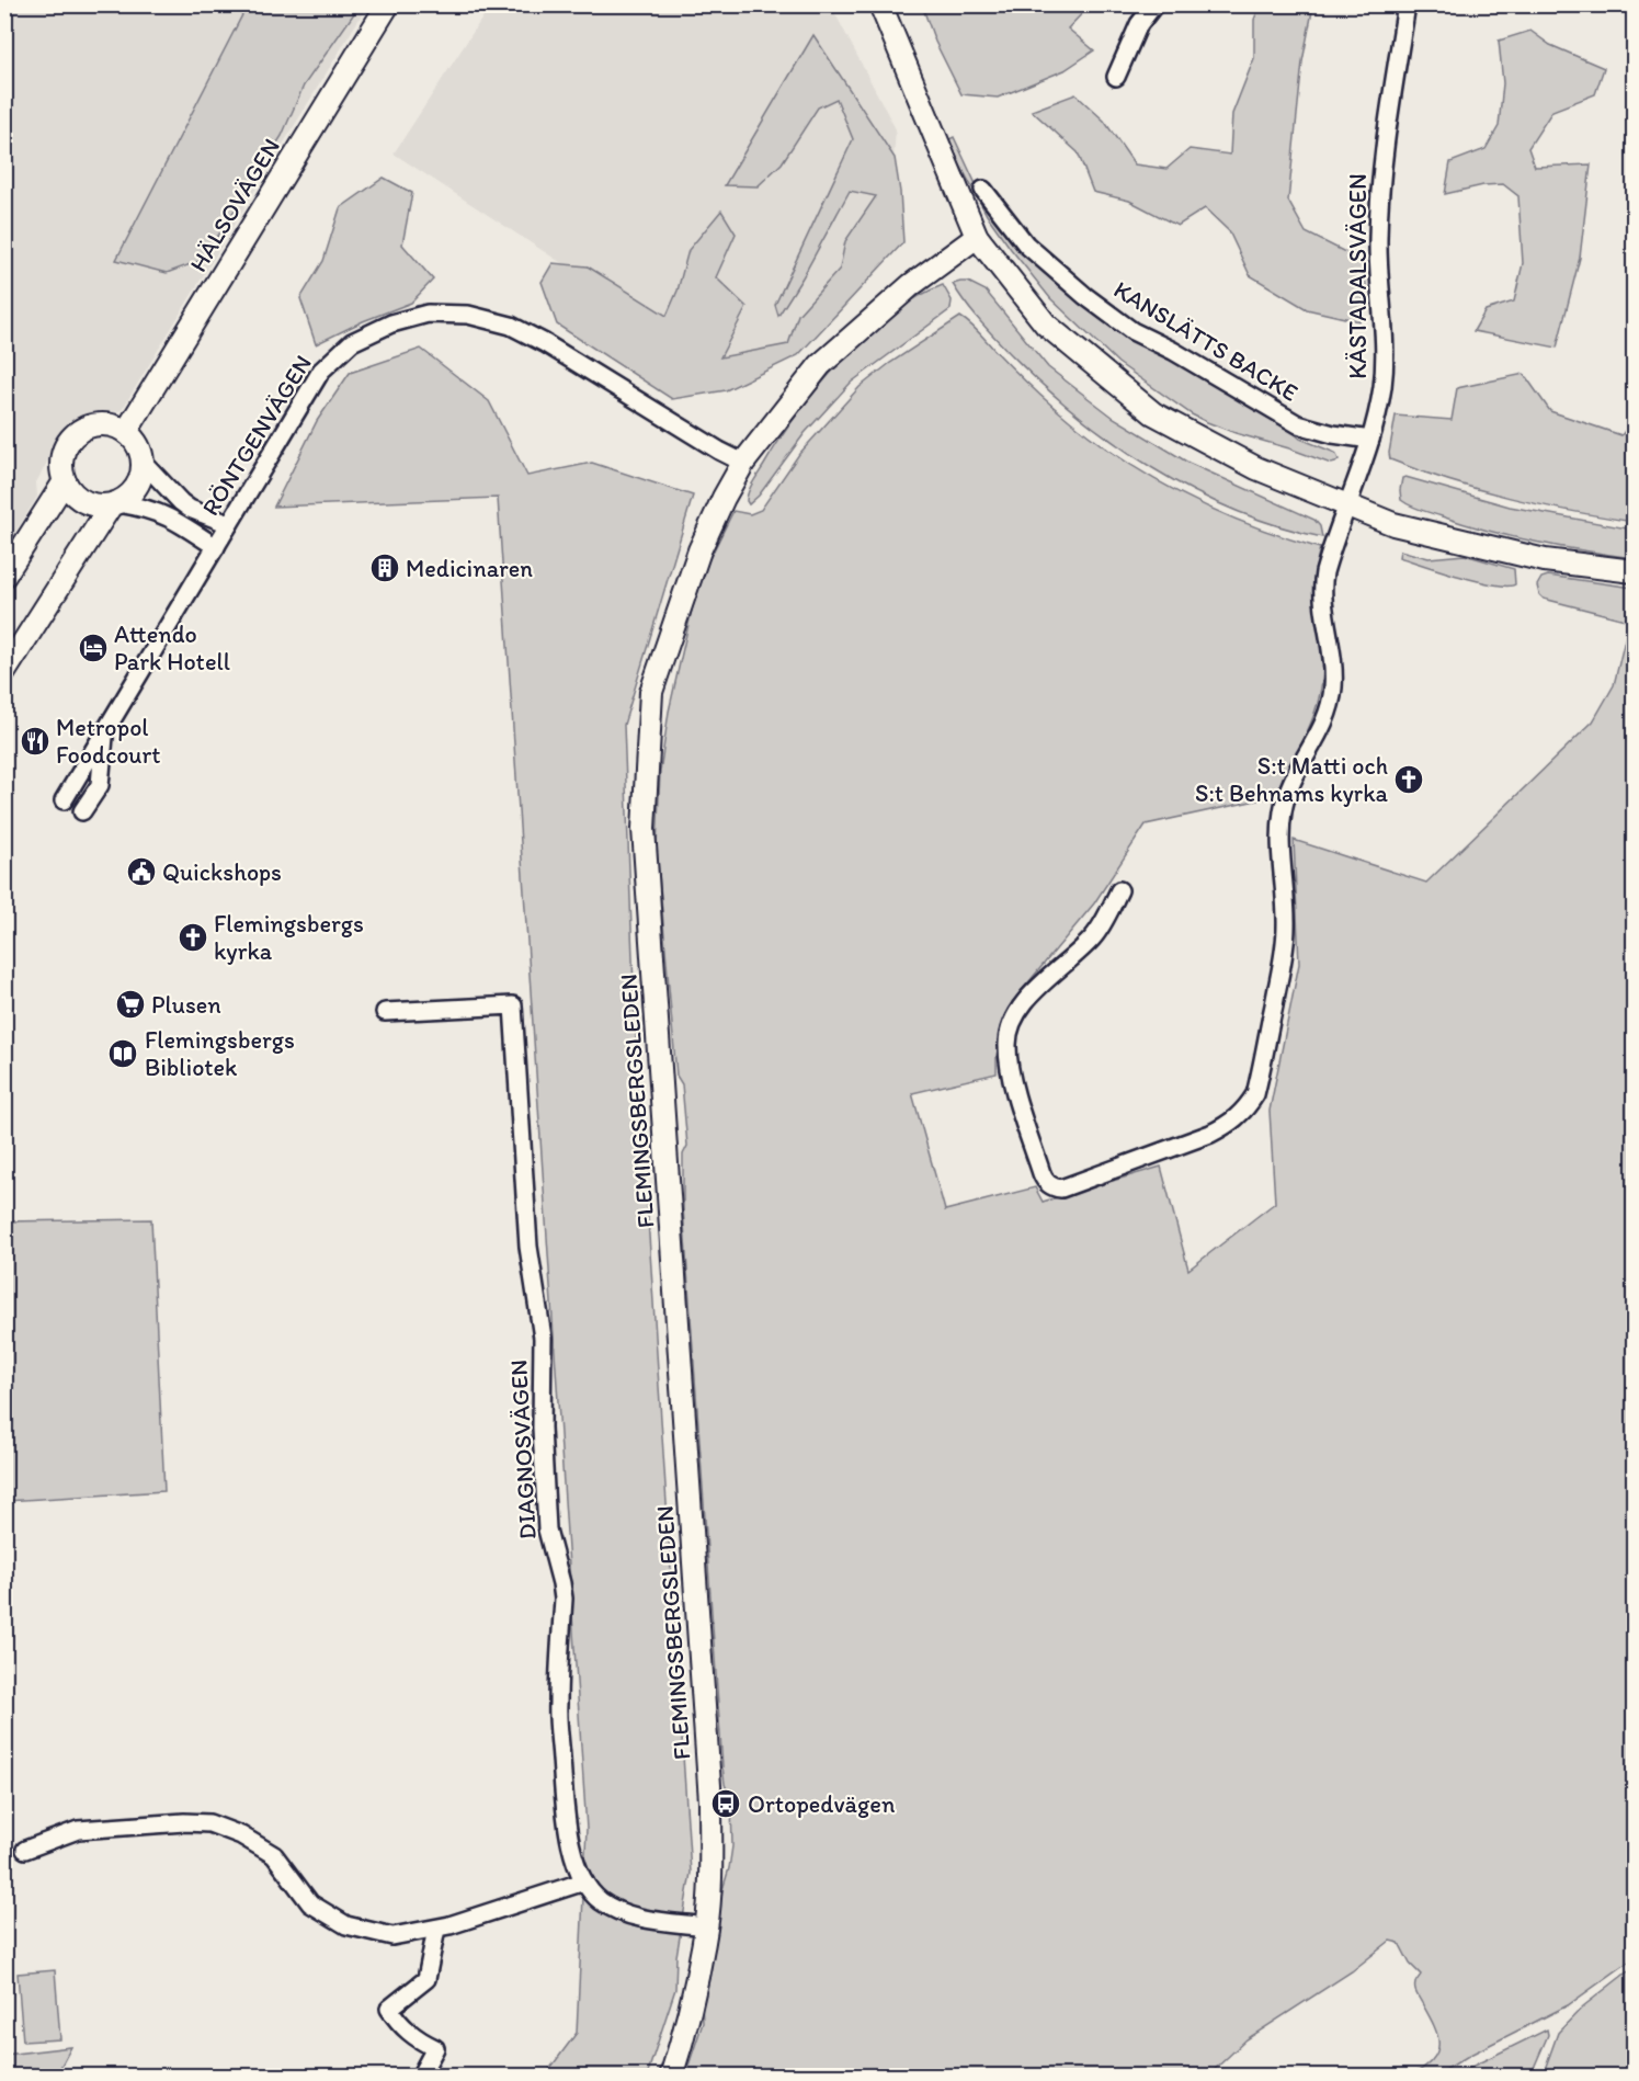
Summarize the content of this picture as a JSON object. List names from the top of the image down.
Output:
{
  "streets": {
    "street": [
      "HÄLSOVÄGEN",
      "KÄSTADALSVÄGEN",
      "KANSLÄTTS BACKE",
      "RÖNTGENVÄGEN",
      "FLEMINGSBERGSLEDEN",
      "DIAGNOSVÄGEN"
    ]
  },
  "crossings": [
    ["KÄSTADALSVÄGEN", "KANSLÄTTS BACKE"],
    ["RÖNTGENVÄGEN", "FLEMINGSBERGSLEDEN"],
    ["FLEMINGSBERGSLEDEN", "DIAGNOSVÄGEN"]
  ],
  "places": {
    "building": ["Medicinaren"],
    "hotel": ["Attendo Park Hotell"],
    "restaurant": ["Metropol Foodcourt"],
    "church": ["S:t Matti och S:t Behnams kyrka", "Flemingsbergs kyrka"],
    "public building": ["Quickshops"],
    "supermarket": ["Plusen"],
    "library": ["Flemingsbergs Bibliotek"],
    "bus stop": ["Ortopedvägen"]
  }
}
